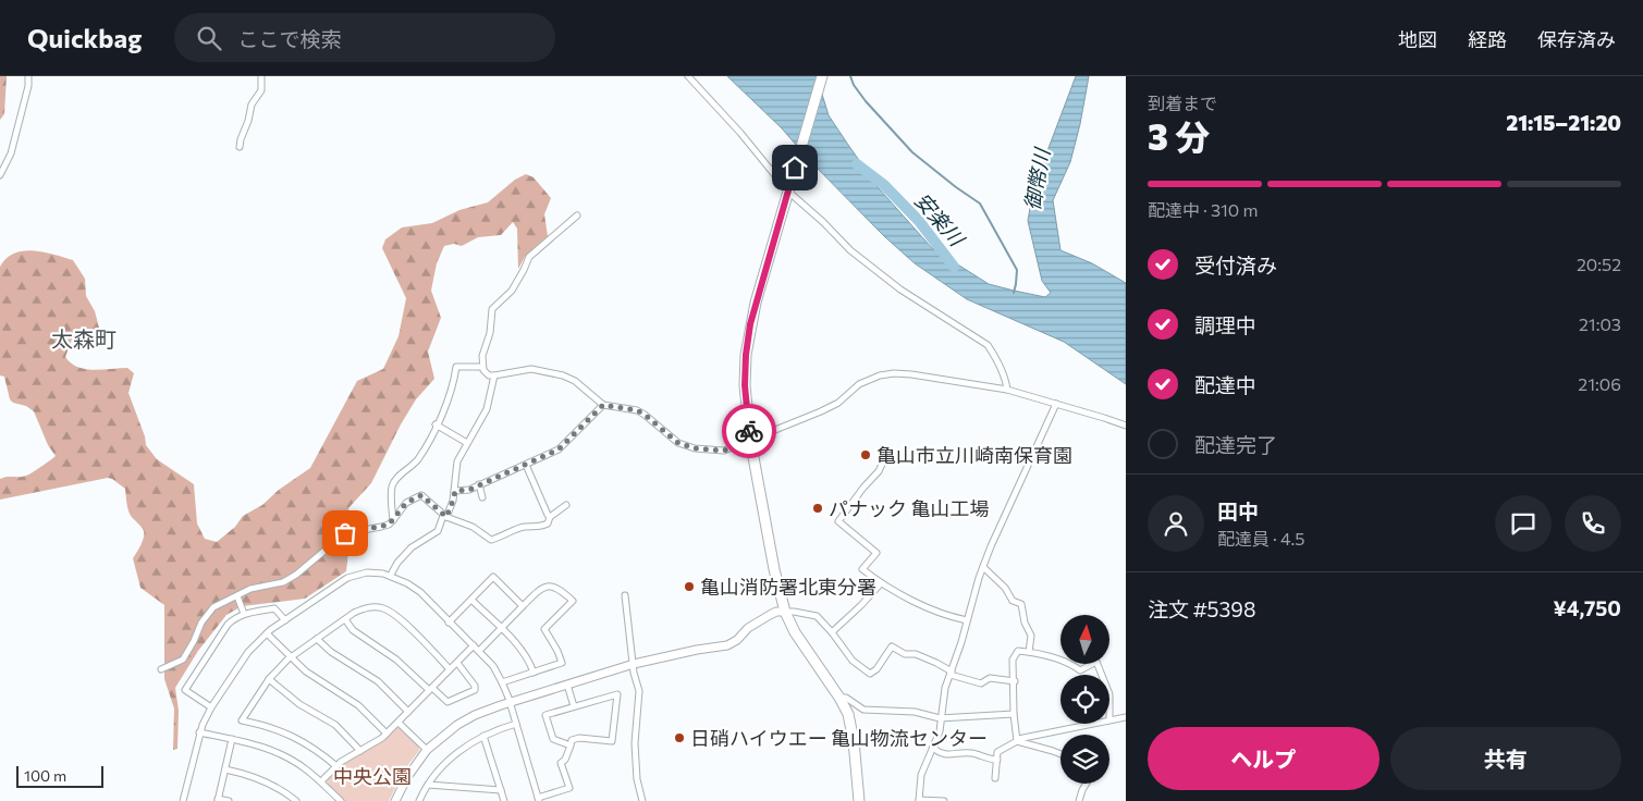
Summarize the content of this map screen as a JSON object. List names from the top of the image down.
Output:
{
  "districts": ["太森町"],
  "water": ["御幣川", "安楽川"],
  "parks": ["中央公園"],
  "places": [
    "亀山市立川崎南保育園",
    "パナック 亀山工場",
    "亀山消防署北東分署",
    "日硝ハイウエー 亀山物流センター"
  ],
  "scale_bar": "100 m",
  "north": "top",
  "page": {
    "header": "Quickbag",
    "search": "ここで検索",
    "nav": ["地図", "経路", "保存済み"],
    "heading": ["3 分", "到着まで", "21:15–21:20"],
    "panel": [
      "田中",
      "配達員 · 4.5",
      "注文 #5398",
      "¥4,750"
    ],
    "bar": "配達中 · 310 m",
    "list": [
      ["受付済み", "20:52"],
      ["調理中", "21:03"],
      ["配達中", "21:06"],
      "配達完了"
    ],
    "buttons": ["ヘルプ", "共有"],
    "scale": "100 m"
  }
}
